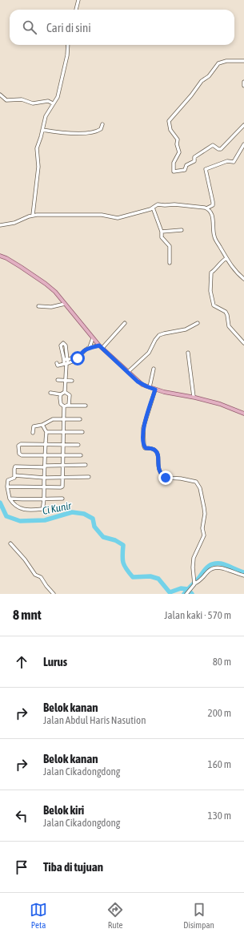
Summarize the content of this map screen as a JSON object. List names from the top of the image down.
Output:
{
  "water": ["Ci Kunir"],
  "page": {
    "search": "Cari di sini",
    "heading": ["8 mnt", "Jalan kaki · 570 m"],
    "list": [
      ["Lurus", "80 m"],
      ["Belok kanan", "Jalan Abdul Haris Nasution", "200 m"],
      ["Belok kanan", "Jalan Cikadongdong", "160 m"],
      ["Belok kiri", "Jalan Cikadongdong", "130 m"],
      "Tiba di tujuan"
    ],
    "nav": ["Peta", "Rute", "Disimpan"]
  }
}
